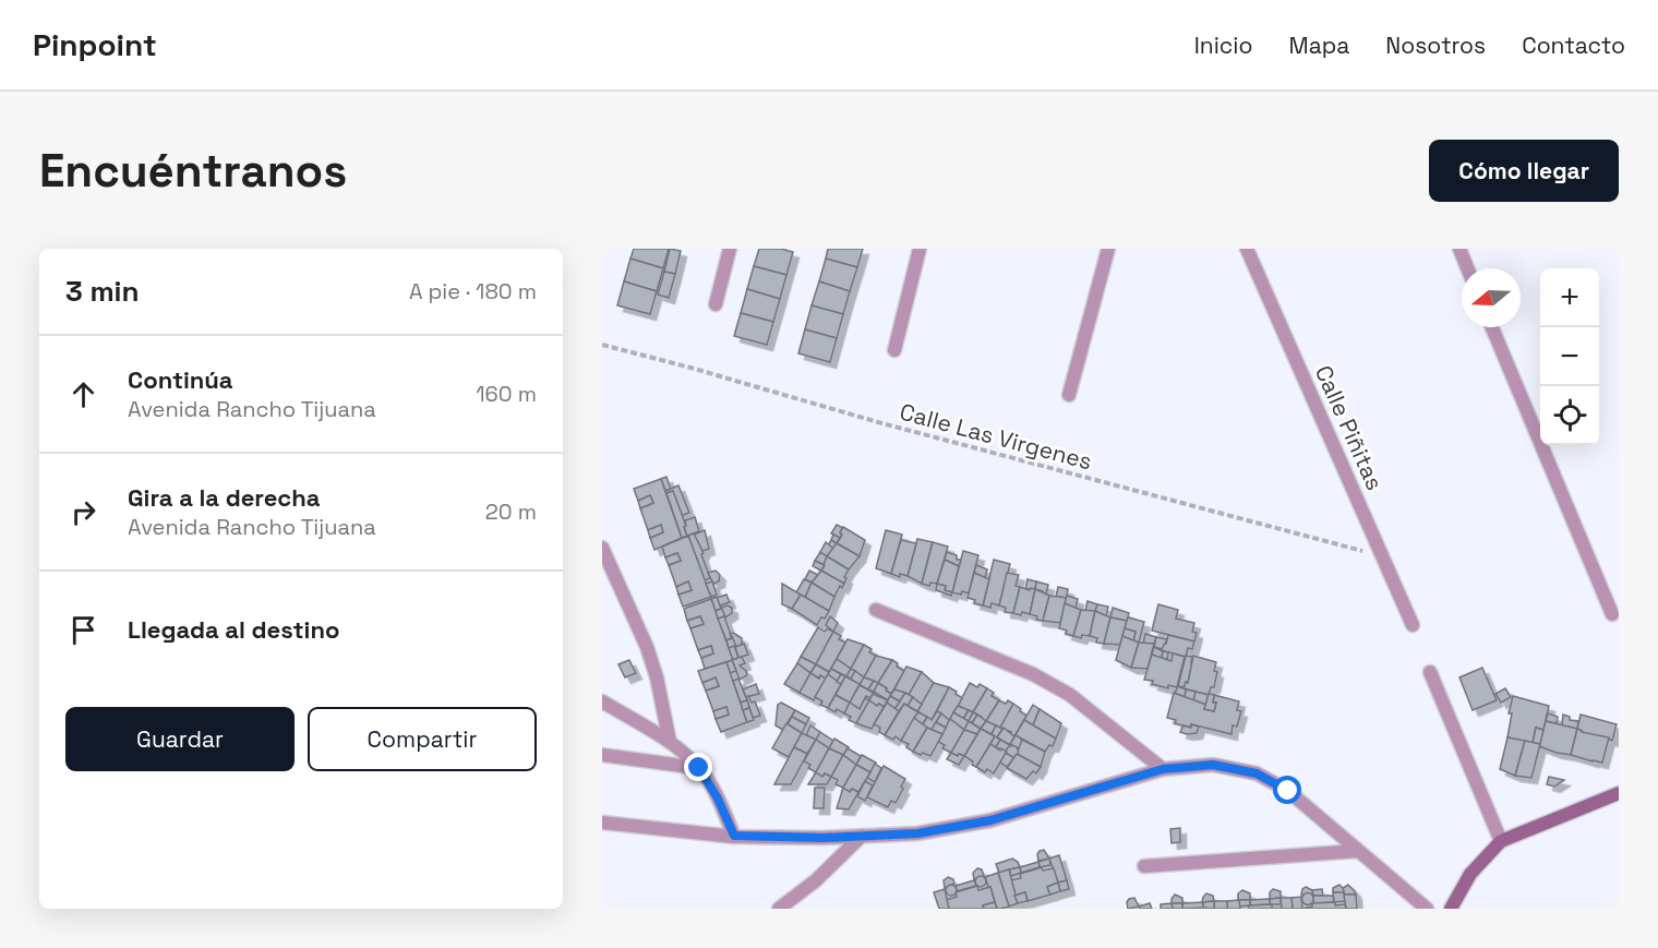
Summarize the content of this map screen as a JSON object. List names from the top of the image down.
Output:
{
  "streets": {
    "street": ["Calle Piñitas"],
    "path": ["Calle Las Virgenes"]
  },
  "crossings": [
    ["Calle Piñitas", "Calle Las Virgenes"]
  ],
  "north": "left",
  "page": {
    "header": "Pinpoint",
    "nav": [
      "Inicio",
      "Mapa",
      "Nosotros",
      "Contacto"
    ],
    "buttons": [
      "Cómo llegar",
      ["Guardar", "Compartir"]
    ],
    "title": "Encuéntranos",
    "heading": ["3 min", "A pie · 180 m"],
    "map_buttons": ["+", "−"],
    "list": [
      ["Continúa", "Avenida Rancho Tijuana", "160 m"],
      ["Gira a la derecha", "Avenida Rancho Tijuana", "20 m"],
      "Llegada al destino"
    ]
  }
}
